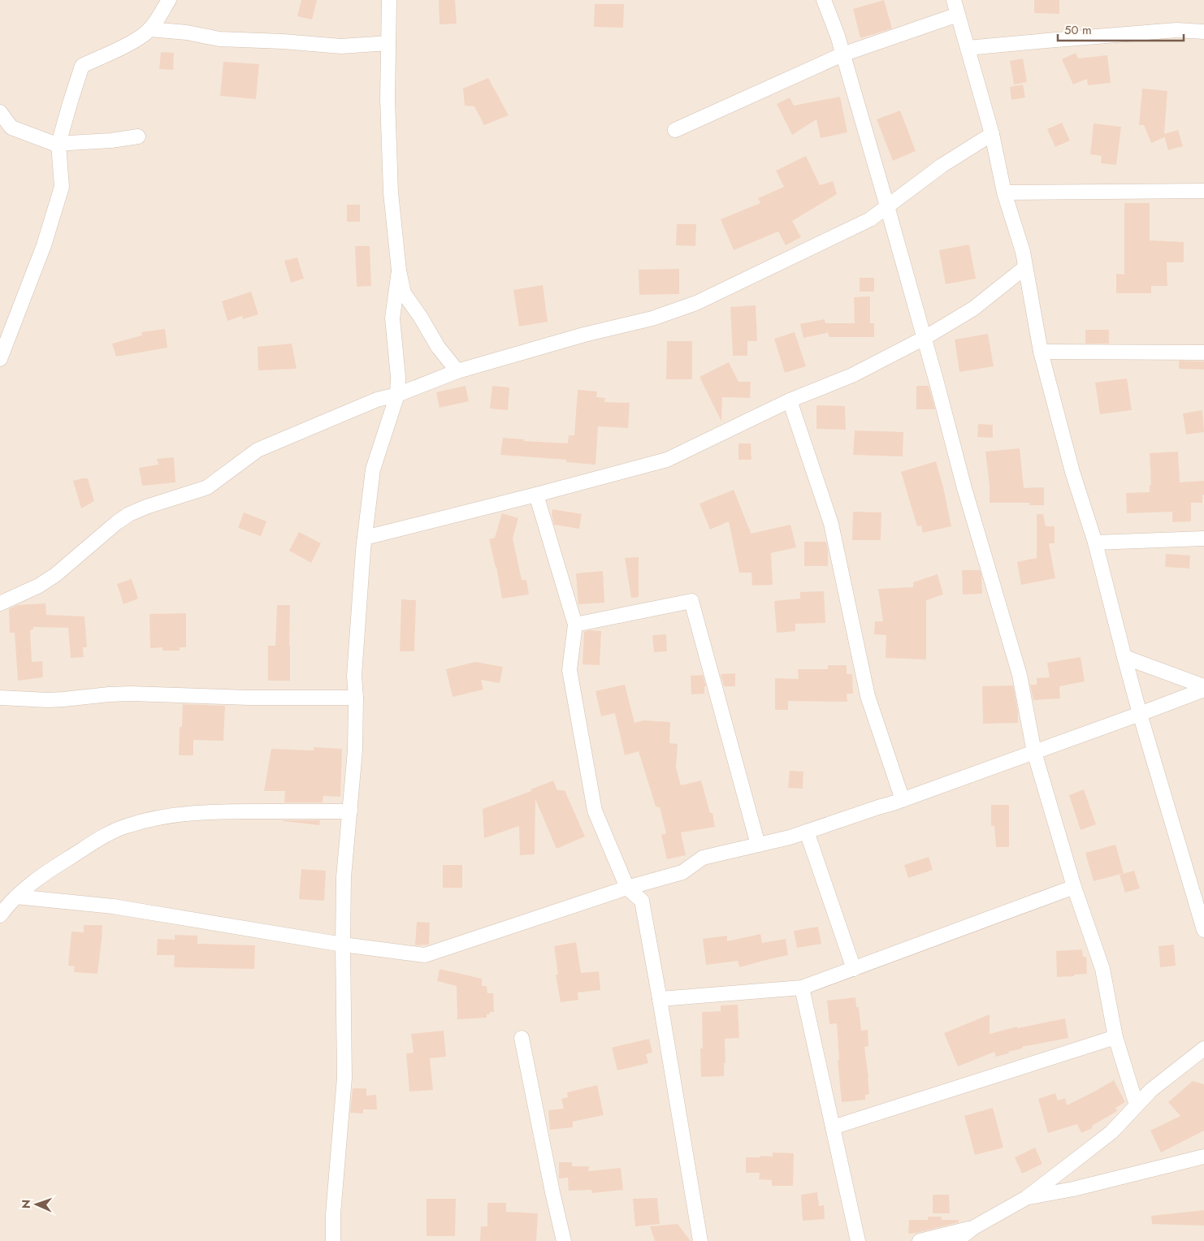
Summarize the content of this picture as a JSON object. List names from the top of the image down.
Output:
{
  "scale_bar": "50 m",
  "north": "left"
}
